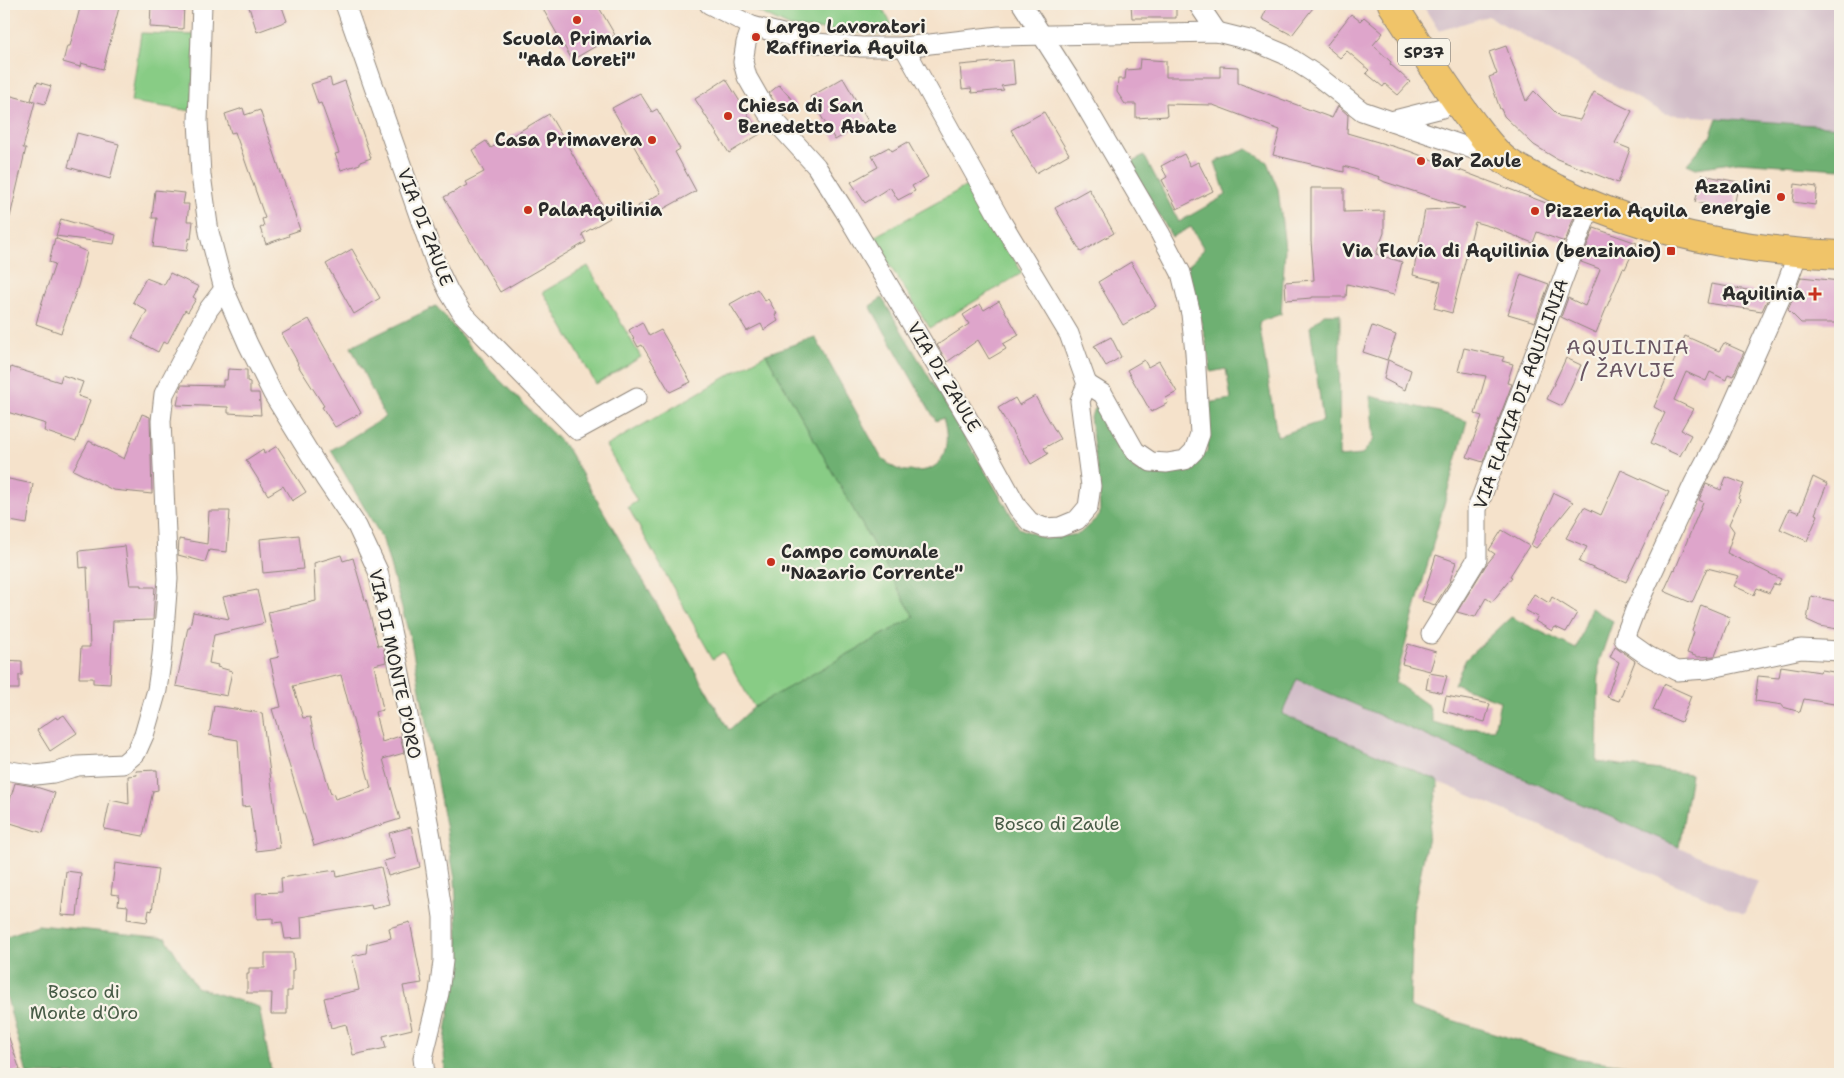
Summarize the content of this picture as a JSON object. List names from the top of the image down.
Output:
{
  "streets": {
    "main road": ["SP37"],
    "street": ["VIA DI ZAULE", "VIA FLAVIA DI AQUILINIA", "VIA DI MONTE D'ORO"]
  },
  "crossings": [
    ["SP37", "VIA FLAVIA DI AQUILINIA"]
  ],
  "districts": ["AQUILINIA / ŽAVLJE"],
  "parks": ["Bosco di Zaule", "Bosco di Monte d'Oro"],
  "places": {
    "other": [
      "Scuola Primaria \"Ada Loreti\"",
      "Largo Lavoratori Raffineria Aquila",
      "Chiesa di San Benedetto Abate",
      "Casa Primavera",
      "Bar Zaule",
      "Azzalini energie",
      "PalaAquilinia",
      "Pizzeria Aquila",
      "Campo comunale \"Nazario Corrente\""
    ],
    "transit": ["Via Flavia di Aquilinia (benzinaio)"],
    "health": ["Aquilinia"]
  }
}
